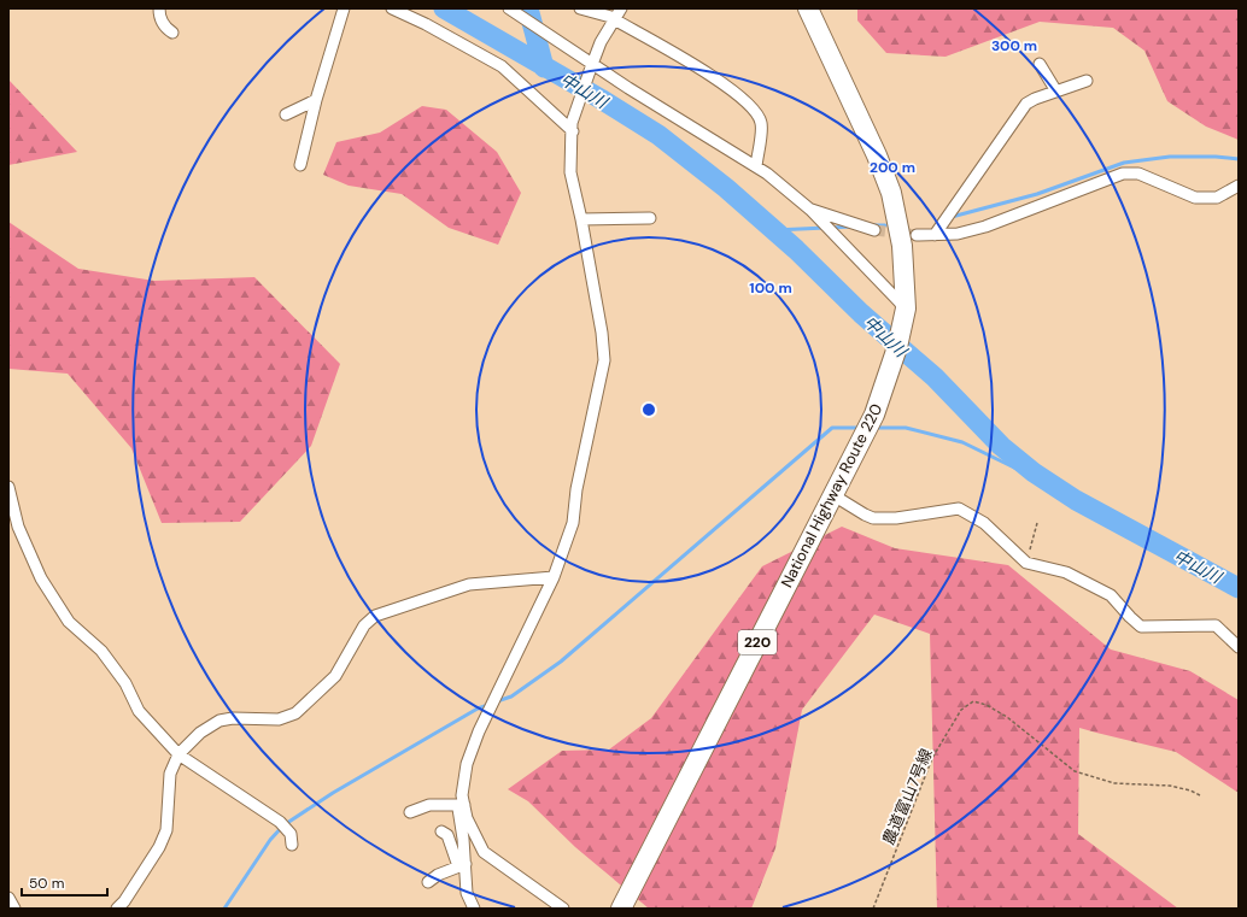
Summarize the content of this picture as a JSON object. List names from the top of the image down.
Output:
{
  "streets": {
    "highway": ["National Highway Route 220", "220"],
    "path": ["農道富山7号線"]
  },
  "water": ["中山川"],
  "scale_bar": "50 m",
  "rings": ["300 m", "200 m", "100 m"]
}
